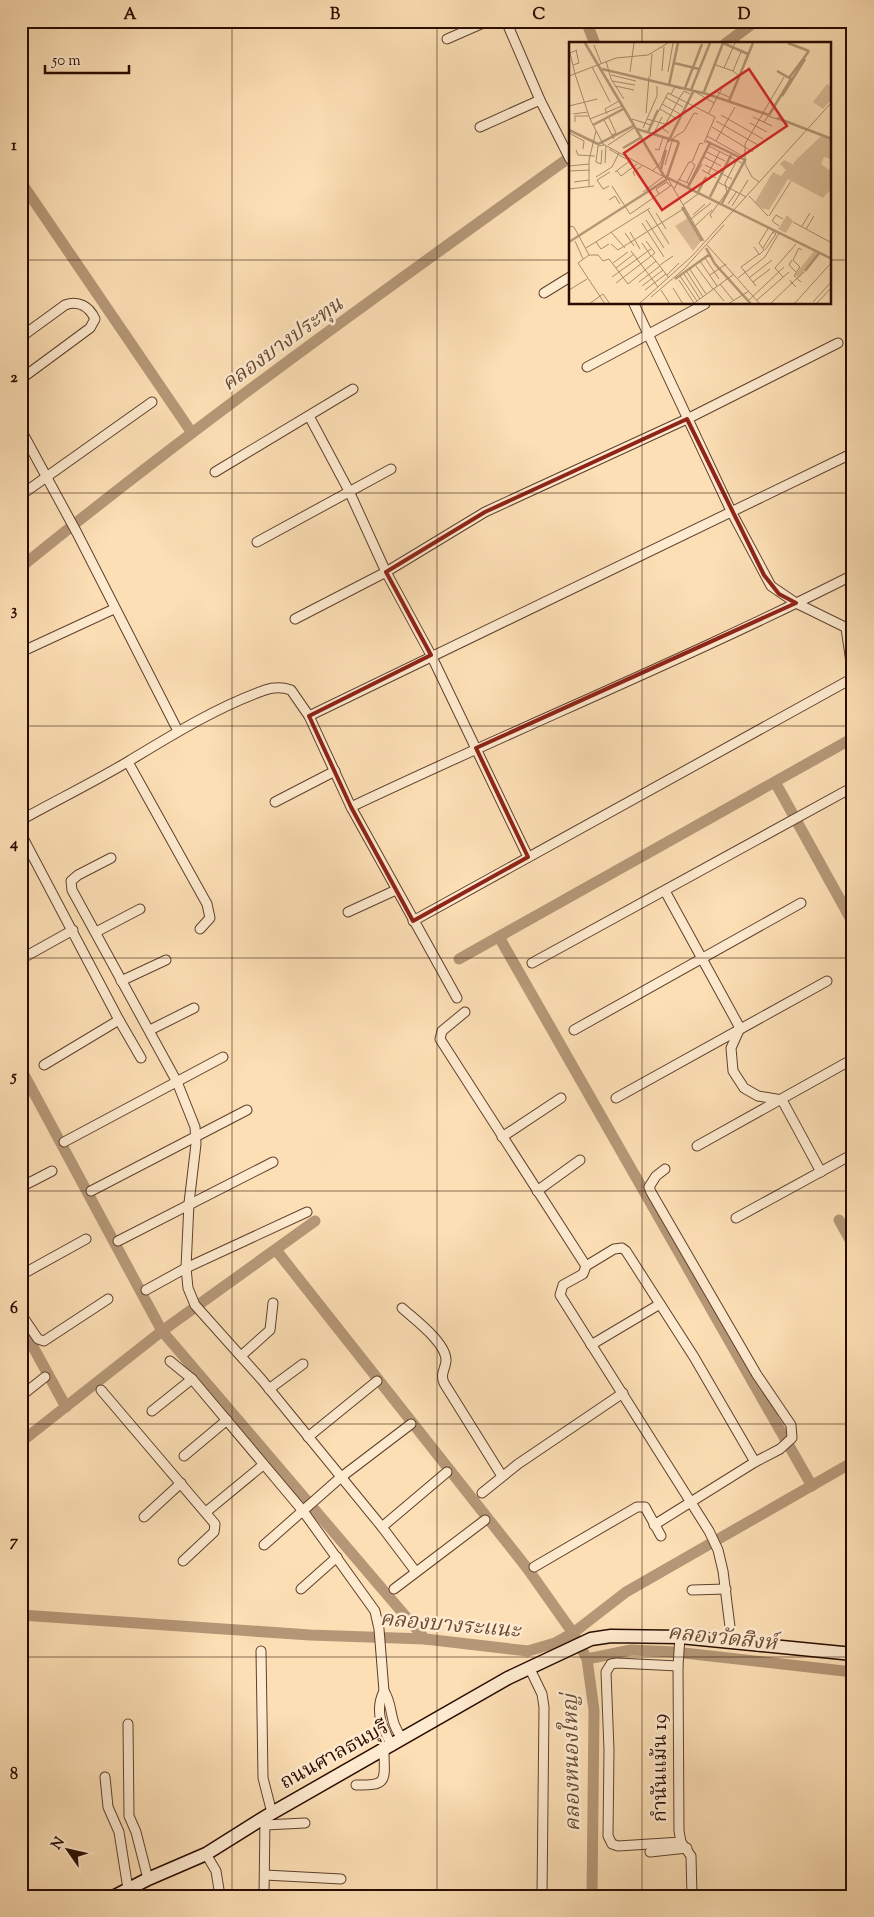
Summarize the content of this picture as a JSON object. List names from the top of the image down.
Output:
{
  "streets": {
    "street": ["ถนนศาลธนบุรี", "กำนันแม้น 19"]
  },
  "crossings": [
    ["ถนนศาลธนบุรี", "กำนันแม้น 19"]
  ],
  "water": [
    "คลองบางประทุน",
    "คลองบางระแนะ",
    "คลองวัดสิงห์",
    "คลองหนองใหญ่"
  ],
  "scale_bar": "50 m",
  "north": "top left",
  "grid": {
    "columns": [
      "A",
      "B",
      "C",
      "D"
    ],
    "rows": [
      "1",
      "2",
      "3",
      "4",
      "5",
      "6",
      "7",
      "8"
    ]
  }
}
